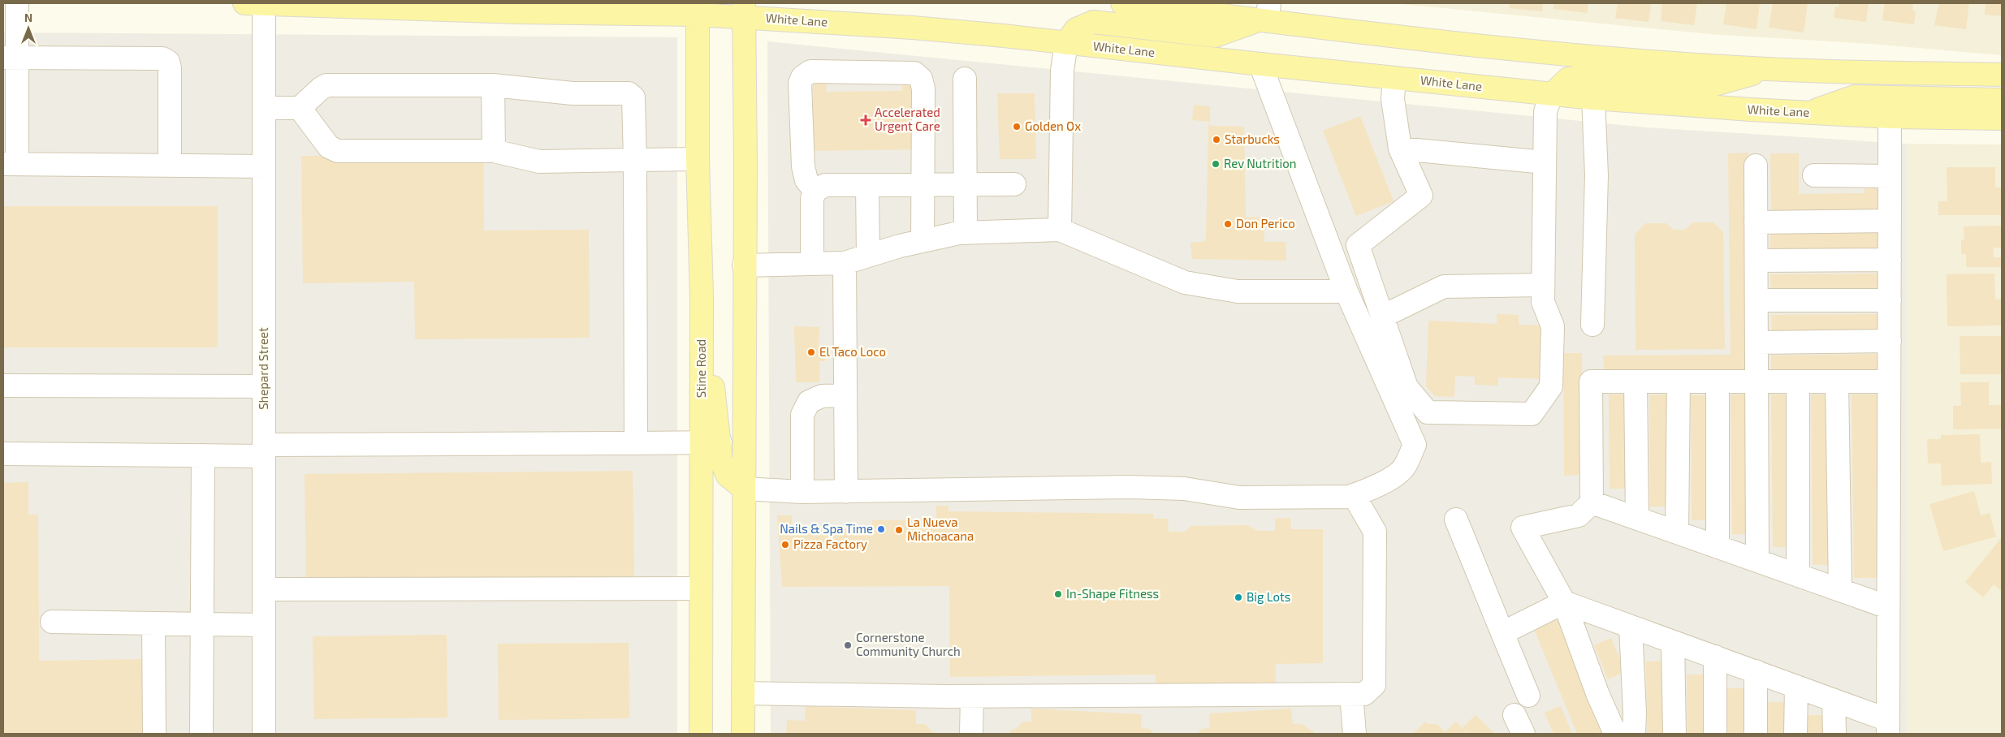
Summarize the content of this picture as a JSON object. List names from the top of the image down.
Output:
{
  "streets": {
    "main road": ["White Lane", "Stine Road"],
    "street": ["Shepard Street"]
  },
  "crossings": [
    ["White Lane", "Shepard Street"],
    ["White Lane", "Stine Road"]
  ],
  "places": {
    "health": ["Accelerated Urgent Care"],
    "other": [
      "Golden Ox",
      "Starbucks",
      "Rev Nutrition",
      "Don Perico",
      "El Taco Loco",
      "Nails & Spa Time",
      "La Nueva Michoacana",
      "Pizza Factory",
      "In-Shape Fitness",
      "Big Lots",
      "Cornerstone Community Church"
    ]
  },
  "north": "top"
}
